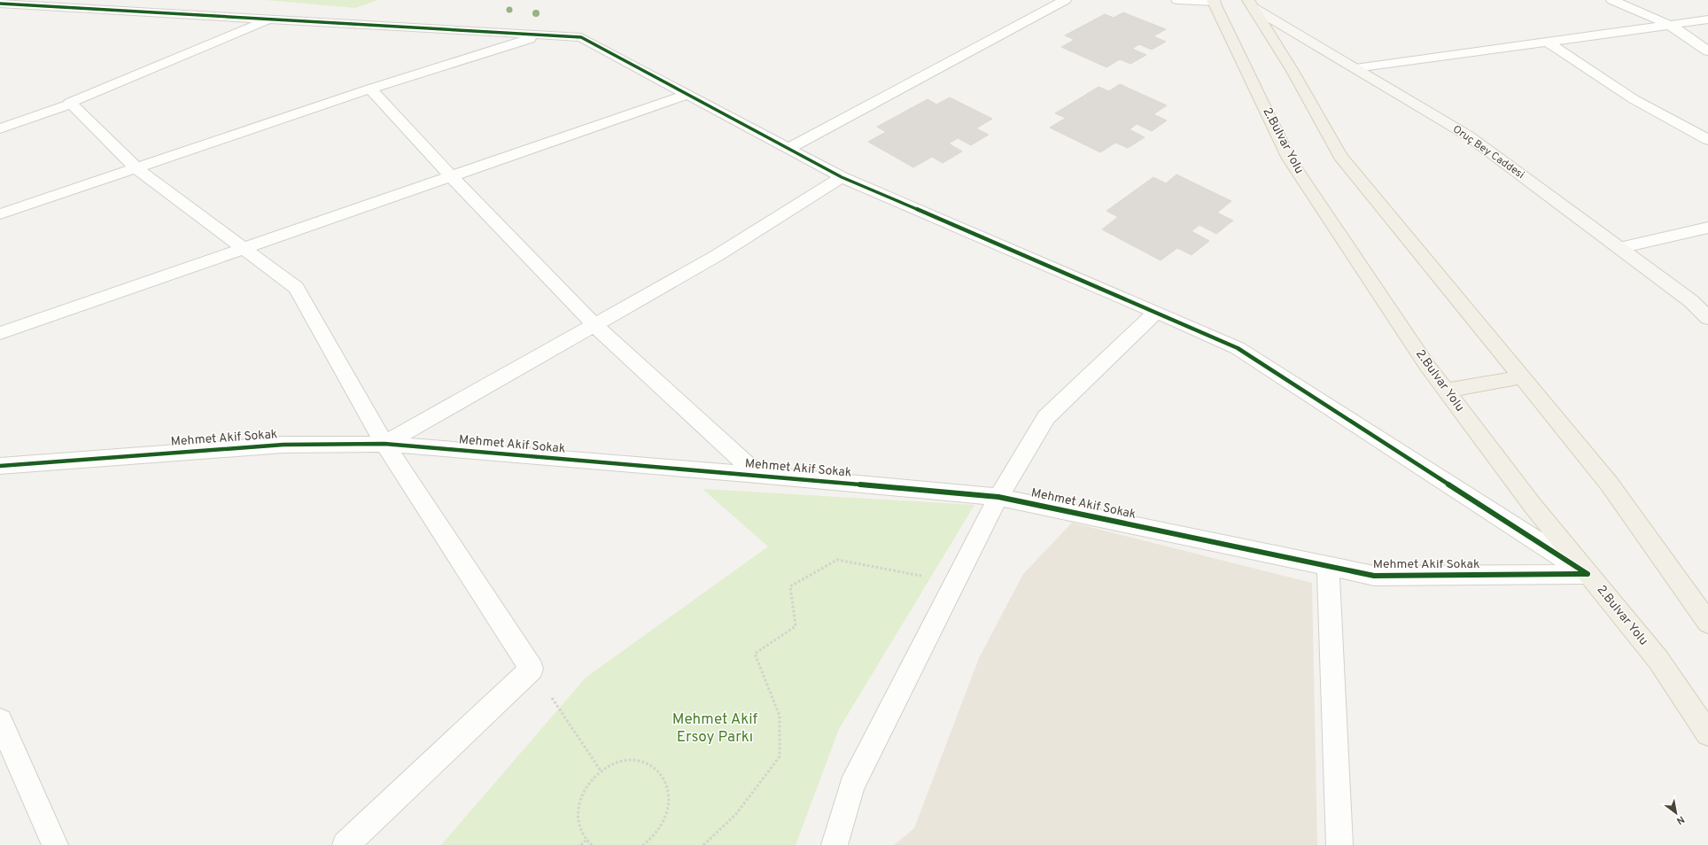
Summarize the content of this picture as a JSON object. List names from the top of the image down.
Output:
{
  "streets": {
    "main road": ["2.Bulvar Yolu", "Oruç Bey Caddesi"],
    "street": ["Mehmet Akif Sokak"]
  },
  "crossings": [
    ["2.Bulvar Yolu", "Mehmet Akif Sokak"]
  ],
  "parks": ["Mehmet Akif Ersoy Parkı"],
  "north": "bottom right"
}
